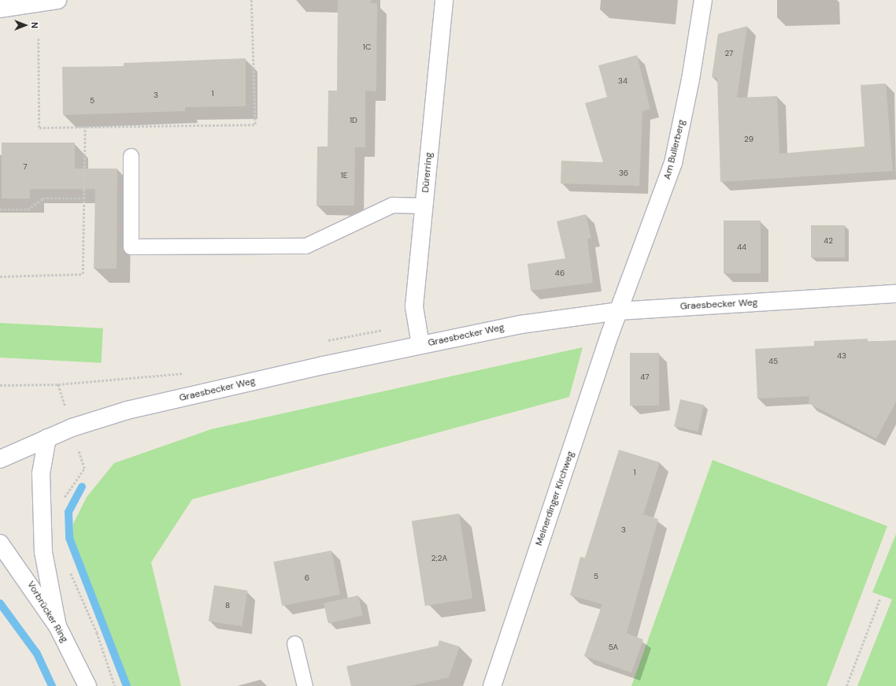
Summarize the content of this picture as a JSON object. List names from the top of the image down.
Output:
{
  "streets": {
    "street": [
      "Am Bullerberg",
      "Dürerring",
      "Graesbecker Weg",
      "Meinerdinger Kirchweg",
      "Vorbrücker Ring"
    ]
  },
  "crossings": [
    ["Am Bullerberg", "Graesbecker Weg"],
    ["Am Bullerberg", "Meinerdinger Kirchweg"],
    ["Dürerring", "Graesbecker Weg"],
    ["Graesbecker Weg", "Meinerdinger Kirchweg"]
  ],
  "house_numbers": [
    "1C",
    "27",
    "34",
    "1",
    "3",
    "5",
    "1D",
    "29",
    "7",
    "36",
    "1E",
    "42",
    "44",
    "46",
    "43",
    "45",
    "47",
    "1",
    "3",
    "2;2A",
    "5",
    "6",
    "8",
    "5A"
  ],
  "north": "right"
}
